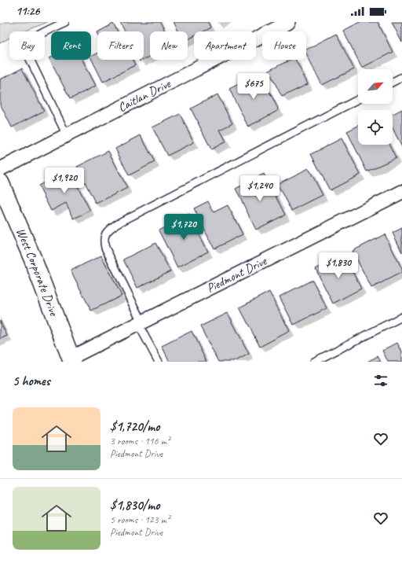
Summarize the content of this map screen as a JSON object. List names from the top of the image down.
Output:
{
  "streets": {
    "street": ["Caitlan Drive", "West Corporate Drive", "Piedmont Drive"]
  },
  "crossings": [
    ["West Corporate Drive", "Piedmont Drive"]
  ],
  "north": "top right",
  "page": {
    "status": "11:26",
    "chip": [
      "Buy",
      "Rent",
      "Filters",
      "New",
      "Apartment",
      "House"
    ],
    "price": [
      "$675",
      "$1,920",
      "$1,240",
      "$1,720",
      "$1,830"
    ],
    "heading": "5 homes",
    "list": [
      {
        "name": "$1,720/mo",
        "note": "3 rooms · 116 m² · Piedmont Drive"
      },
      {
        "name": "$1,830/mo",
        "note": "5 rooms · 123 m² · Piedmont Drive"
      }
    ]
  }
}
